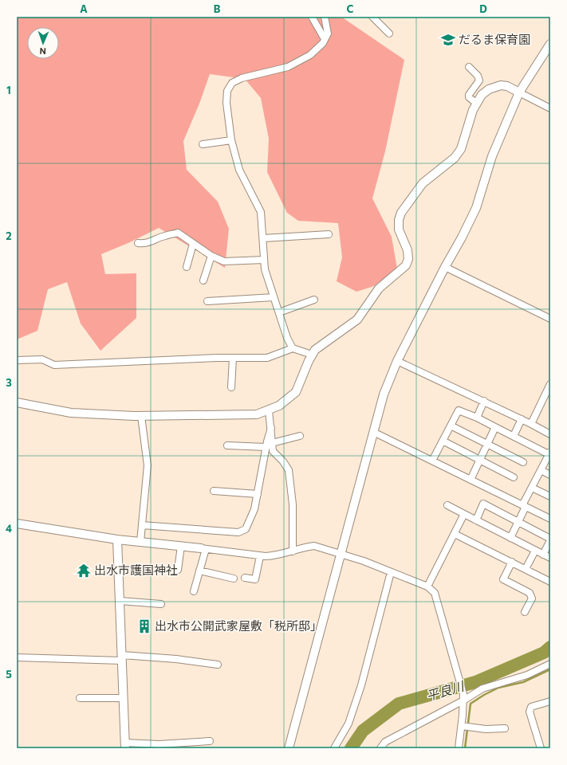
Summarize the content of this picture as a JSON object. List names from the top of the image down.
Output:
{
  "water": ["平良川"],
  "places": {
    "school or university": ["だるま保育園"],
    "temple": ["出水市護国神社"],
    "building": ["出水市公開武家屋敷「税所邸」"]
  },
  "north": "bottom",
  "grid": {
    "columns": [
      "A",
      "B",
      "C",
      "D"
    ],
    "rows": [
      "1",
      "2",
      "3",
      "4",
      "5"
    ]
  }
}
